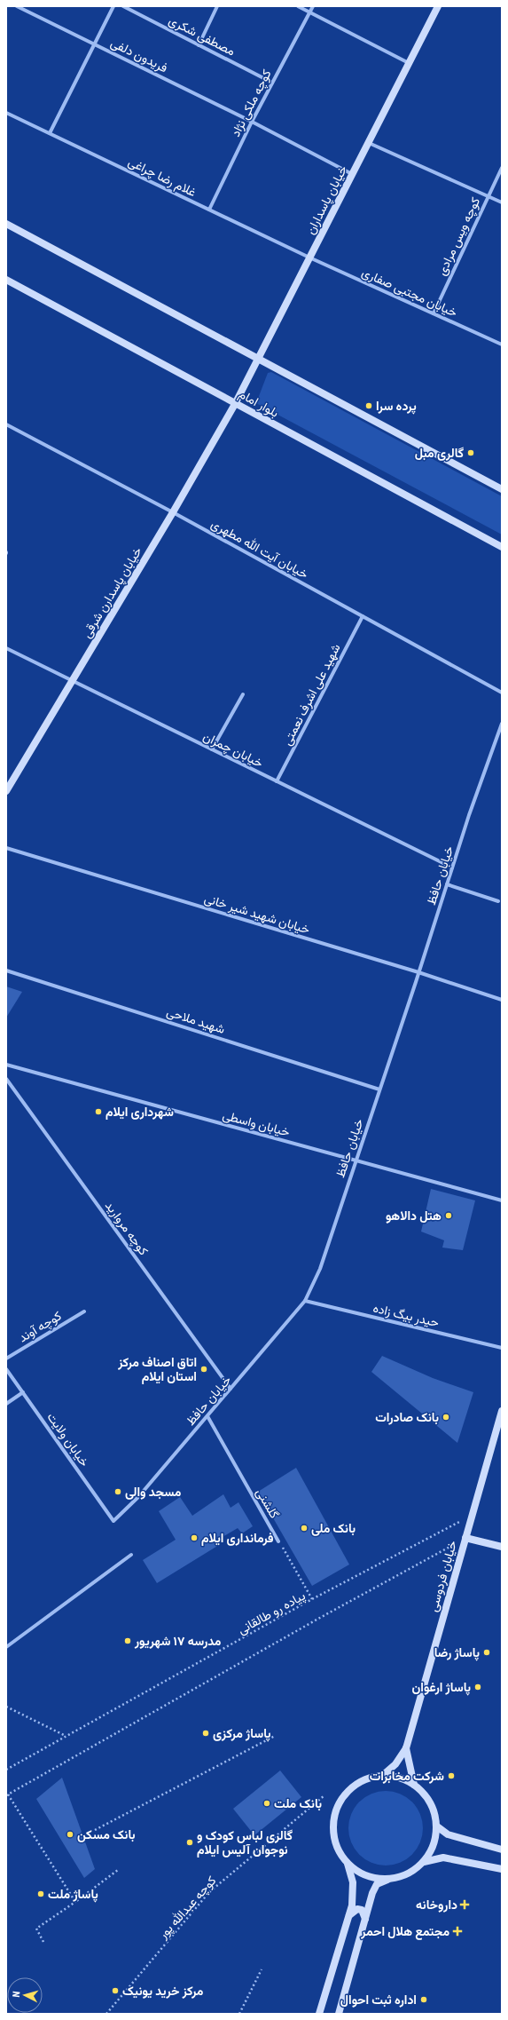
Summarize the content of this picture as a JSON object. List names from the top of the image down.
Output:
{
  "streets": {
    "main road": [
      "خیابان پاسداران",
      "بلوار امام",
      "خیابان پاسدارن شرقی",
      "خیابان فردوسی"
    ],
    "street": [
      "مصطفی شکری",
      "فریدون دلفی",
      "کوچه ملکی نژاد",
      "غلام رضا چراغی",
      "کوچه ویس مرادی",
      "خیابان مجتبی صفاری",
      "خیابان آیت الله مطهری",
      "شهید علی اشرف نعمتی",
      "خیابان چمران",
      "خیابان حافظ",
      "خیابان شهید شیر خانی",
      "شهید ملاحی",
      "خیابان واسطی",
      "کوچه مروارید",
      "حیدر بیگ زاده",
      "کوچه آوند",
      "خیابان ولایت",
      "گلشنی"
    ],
    "path": ["پیاده رو طالقانی", "کوچه عبدالله پور"]
  },
  "crossings": [
    ["مصطفی شکری", "کوچه ملکی نژاد"],
    ["فریدون دلفی", "کوچه ملکی نژاد"],
    ["فریدون دلفی", "خیابان پاسداران"],
    ["کوچه ملکی نژاد", "غلام رضا چراغی"],
    ["غلام رضا چراغی", "خیابان پاسداران"],
    ["غلام رضا چراغی", "خیابان مجتبی صفاری"],
    ["خیابان پاسداران", "خیابان مجتبی صفاری"],
    ["خیابان پاسداران", "بلوار امام"],
    ["خیابان پاسداران", "خیابان پاسدارن شرقی"],
    ["کوچه ویس مرادی", "خیابان مجتبی صفاری"],
    ["بلوار امام", "خیابان پاسدارن شرقی"],
    ["خیابان آیت الله مطهری", "خیابان پاسدارن شرقی"],
    ["خیابان آیت الله مطهری", "شهید علی اشرف نعمتی"],
    ["خیابان پاسدارن شرقی", "خیابان چمران"],
    ["شهید علی اشرف نعمتی", "خیابان چمران"],
    ["خیابان چمران", "خیابان حافظ"],
    ["خیابان حافظ", "خیابان شهید شیر خانی"],
    ["خیابان حافظ", "شهید ملاحی"],
    ["خیابان حافظ", "خیابان واسطی"],
    ["خیابان حافظ", "کوچه مروارید"],
    ["خیابان حافظ", "حیدر بیگ زاده"],
    ["خیابان حافظ", "خیابان ولایت"],
    ["خیابان حافظ", "گلشنی"],
    ["خیابان فردوسی", "پیاده رو طالقانی"]
  ],
  "places": {
    "other": [
      "پرده سرا",
      "گالری مبل",
      "شهرداری ایلام",
      "هتل دالاهو",
      "اتاق اصناف مرکز استان ایلام",
      "بانک صادرات",
      "مسجد والی",
      "بانک ملی",
      "فرمانداری ایلام",
      "مدرسه ۱۷ شهریور",
      "پاساژ رضا",
      "پاساژ ارغوان",
      "پاساژ مرکزی",
      "شرکت مخابرات",
      "بانک ملت",
      "بانک مسکن",
      "گالری لباس کودک و نوجوان آلیس ایلام",
      "پاساژ ملت",
      "مرکز خرید یونیک",
      "اداره ثبت احوال"
    ],
    "health": ["داروخانه", "مجتمع هلال احمر"]
  },
  "north": "left"
}
